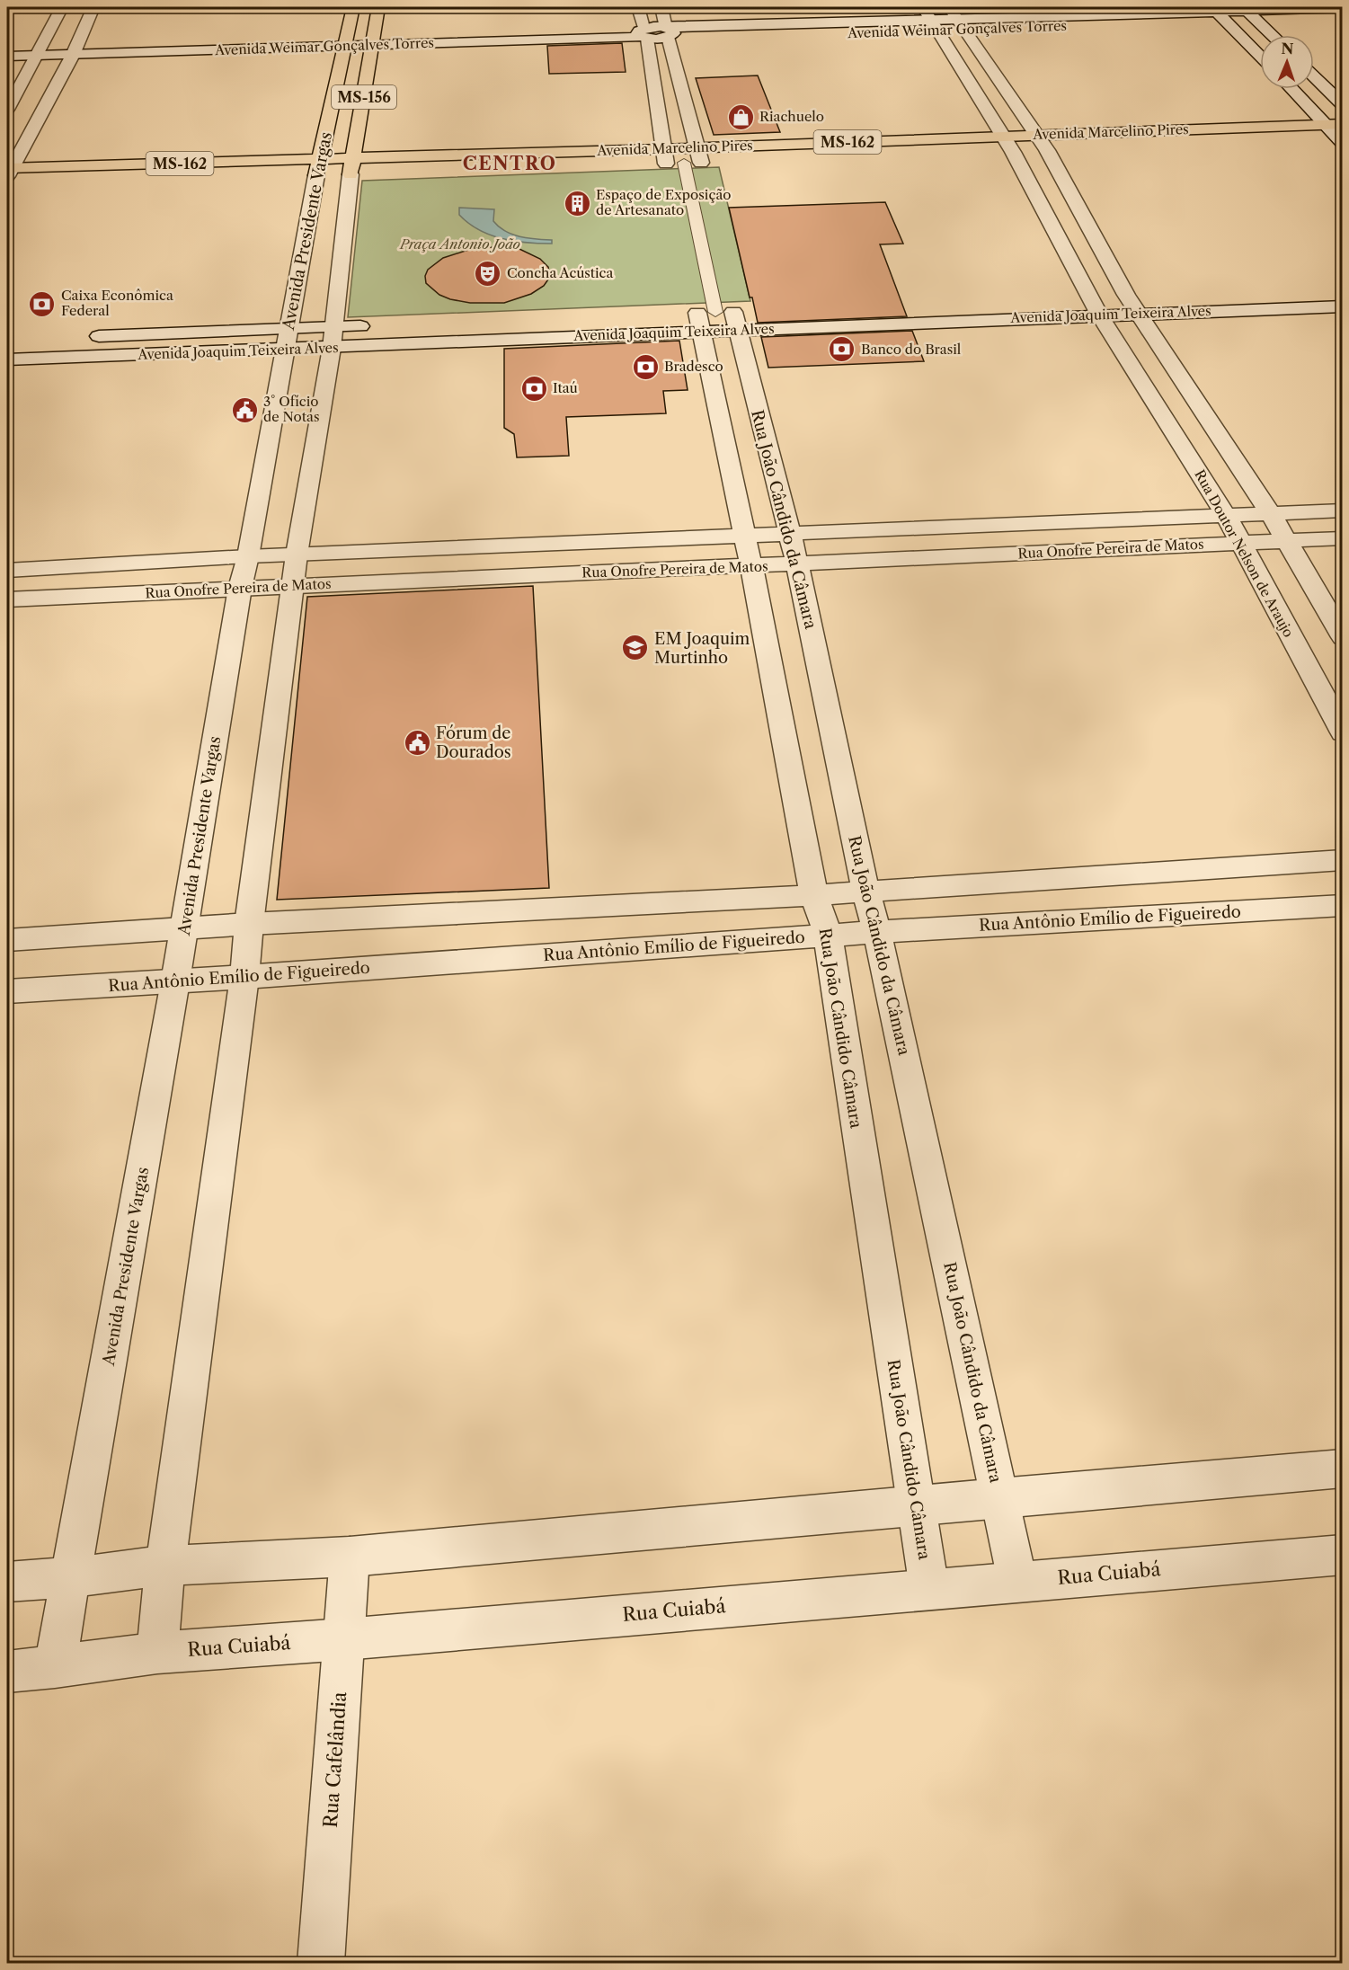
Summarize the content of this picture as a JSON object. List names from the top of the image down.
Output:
{
  "streets": {
    "main road": [
      "MS-156",
      "Avenida Marcelino Pires",
      "MS-162",
      "Avenida Presidente Vargas"
    ],
    "street": [
      "Avenida Weimar Gonçalves Torres",
      "Avenida Joaquim Teixeira Alves",
      "Rua João Cândido da Câmara",
      "Rua Onofre Pereira de Matos",
      "Rua Doutor Nelson de Araujo",
      "Rua Antônio Emílio de Figueiredo",
      "Rua João Cândido Câmara",
      "Rua Cuiabá",
      "Rua Cafelândia"
    ]
  },
  "crossings": [
    ["Avenida Weimar Gonçalves Torres", "Avenida Presidente Vargas"],
    ["Avenida Weimar Gonçalves Torres", "Rua Doutor Nelson de Araujo"],
    ["Avenida Marcelino Pires", "Avenida Presidente Vargas"],
    ["Avenida Marcelino Pires", "Rua Doutor Nelson de Araujo"],
    ["Avenida Marcelino Pires", "Rua João Cândido Câmara"],
    ["Avenida Presidente Vargas", "Avenida Joaquim Teixeira Alves"],
    ["Avenida Presidente Vargas", "Rua Onofre Pereira de Matos"],
    ["Avenida Presidente Vargas", "Rua Antônio Emílio de Figueiredo"],
    ["Avenida Presidente Vargas", "Rua Cuiabá"],
    ["Avenida Joaquim Teixeira Alves", "Rua João Cândido da Câmara"],
    ["Avenida Joaquim Teixeira Alves", "Rua Doutor Nelson de Araujo"],
    ["Avenida Joaquim Teixeira Alves", "Rua João Cândido Câmara"],
    ["Rua João Cândido da Câmara", "Rua Onofre Pereira de Matos"],
    ["Rua João Cândido da Câmara", "Rua Antônio Emílio de Figueiredo"],
    ["Rua João Cândido da Câmara", "Rua João Cândido Câmara"],
    ["Rua João Cândido da Câmara", "Rua Cuiabá"],
    ["Rua Onofre Pereira de Matos", "Rua Doutor Nelson de Araujo"],
    ["Rua Onofre Pereira de Matos", "Rua João Cândido Câmara"],
    ["Rua Antônio Emílio de Figueiredo", "Rua João Cândido Câmara"],
    ["Rua João Cândido Câmara", "Rua Cuiabá"],
    ["Rua Cuiabá", "Rua Cafelândia"]
  ],
  "districts": ["CENTRO"],
  "parks": ["Praça Antonio João"],
  "places": {
    "shop": ["Riachuelo"],
    "building": ["Espaço de Exposição de Artesanato"],
    "theatre": ["Concha Acústica"],
    "bank": [
      "Caixa Econômica Federal",
      "Banco do Brasil",
      "Bradesco",
      "Itaú"
    ],
    "public building": ["3° Ofício de Notas", "Fórum de Dourados"],
    "school or university": ["EM Joaquim Murtinho"]
  },
  "north": "top"
}
